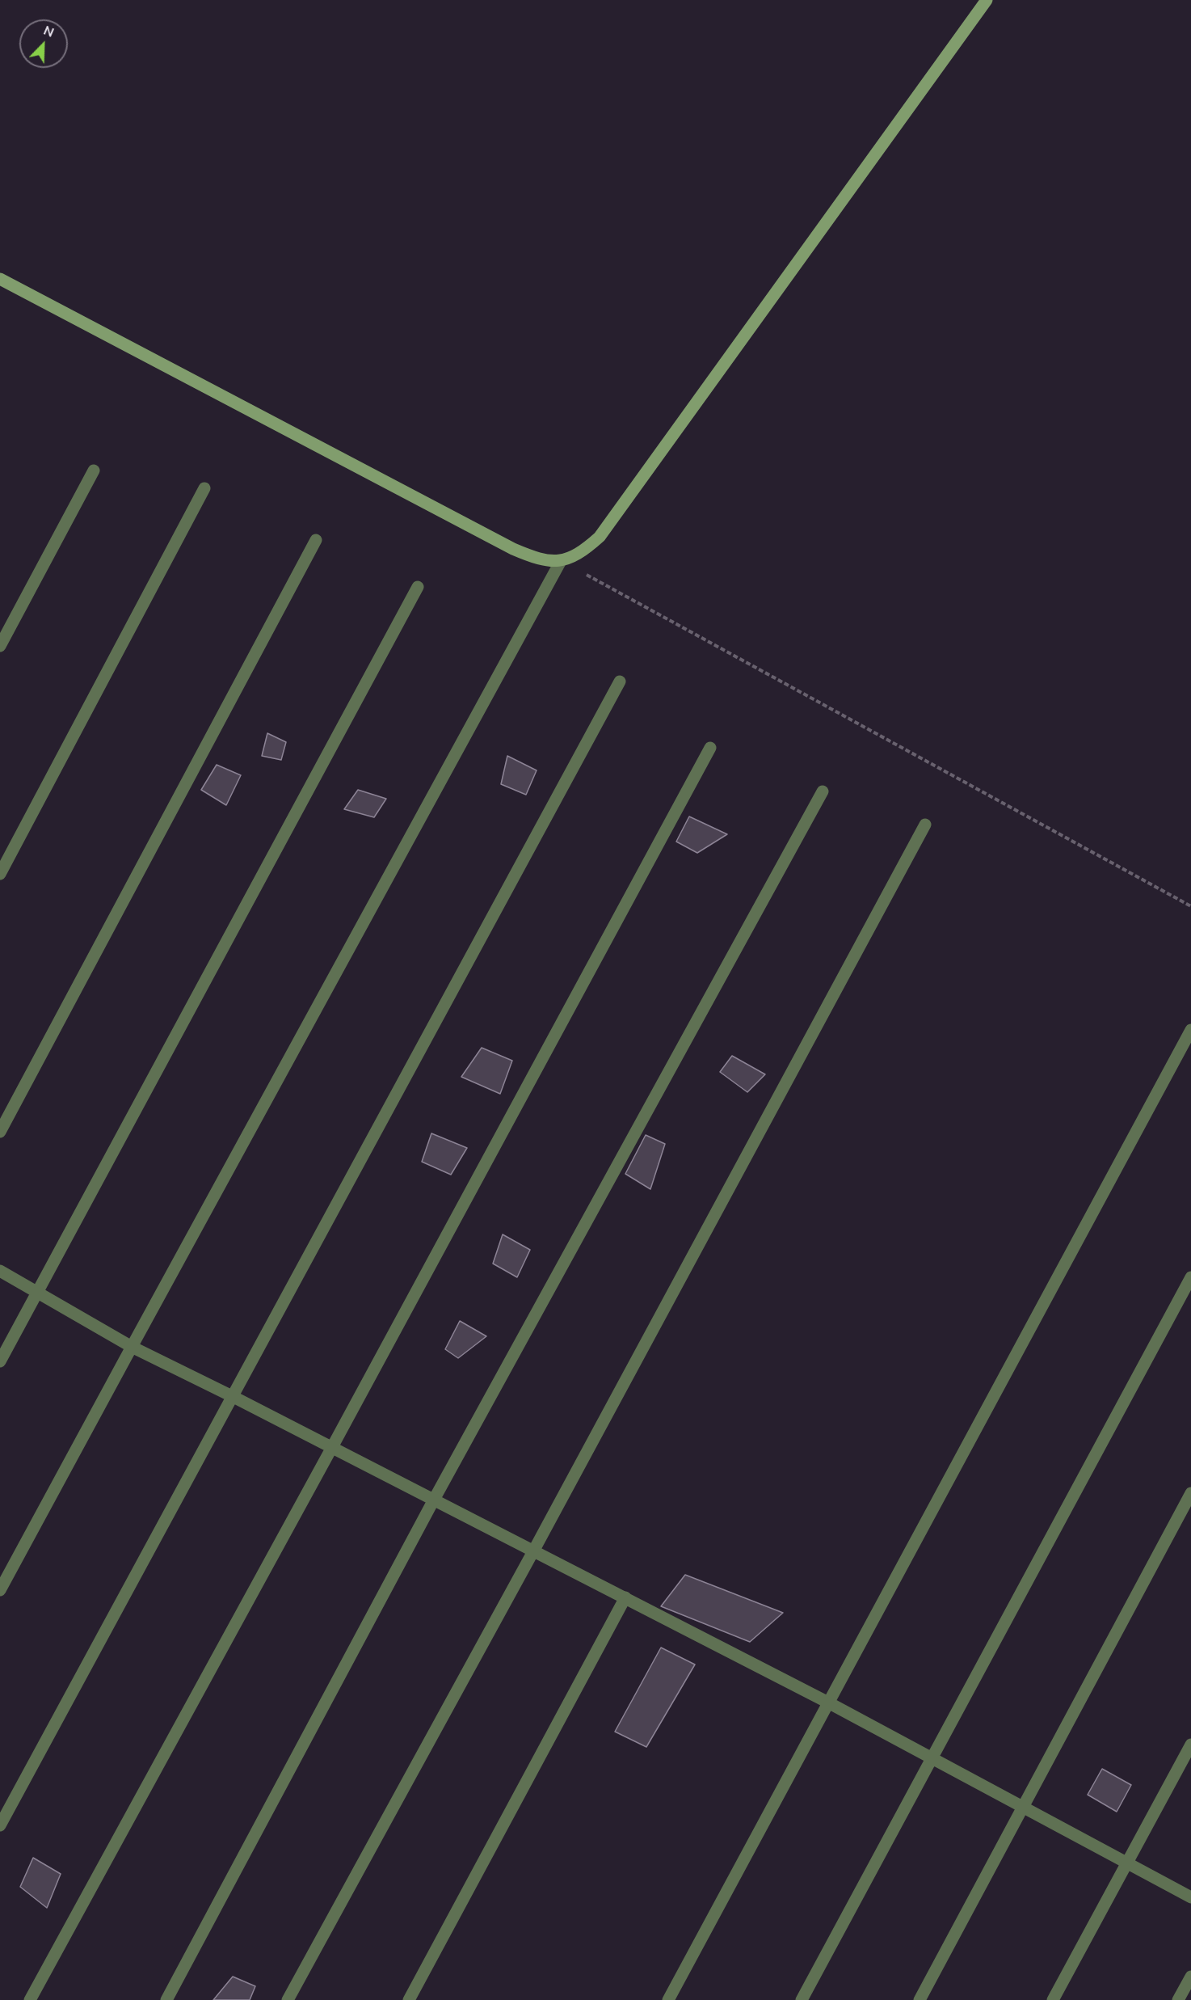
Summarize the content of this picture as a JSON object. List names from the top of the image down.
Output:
{
  "north": "top right"
}
